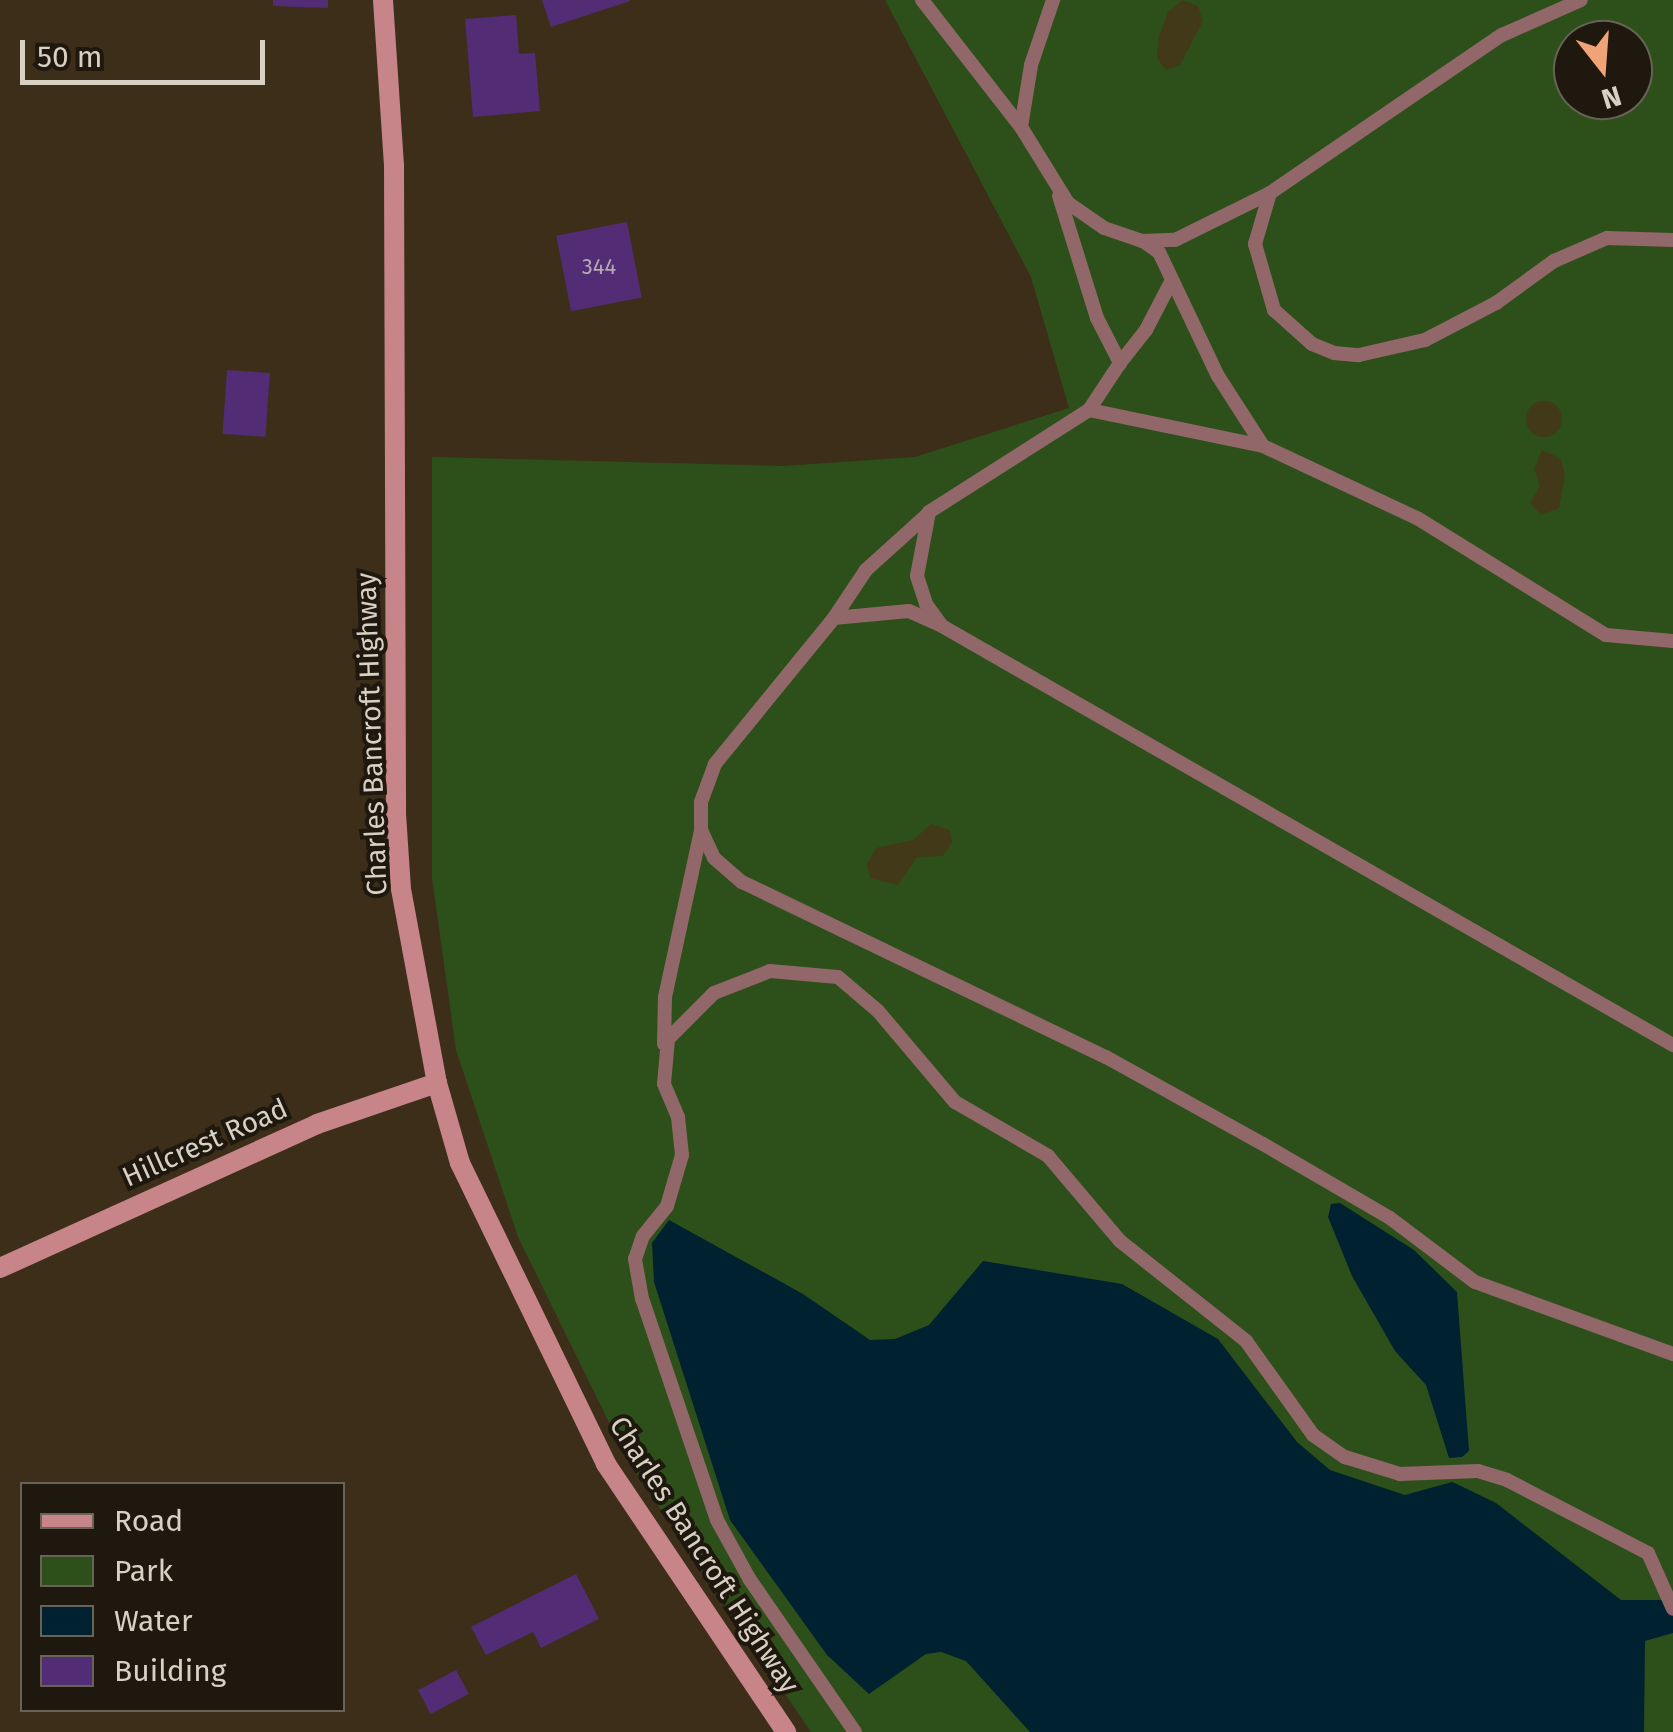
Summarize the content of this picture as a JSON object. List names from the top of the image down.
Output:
{
  "streets": {
    "main road": ["Charles Bancroft Highway", "Hillcrest Road"]
  },
  "crossings": [
    ["Charles Bancroft Highway", "Hillcrest Road"]
  ],
  "house_numbers": ["344"],
  "legend": [
    "Road",
    "Park",
    "Water",
    "Building"
  ],
  "scale_bar": "50 m",
  "north": "bottom"
}
